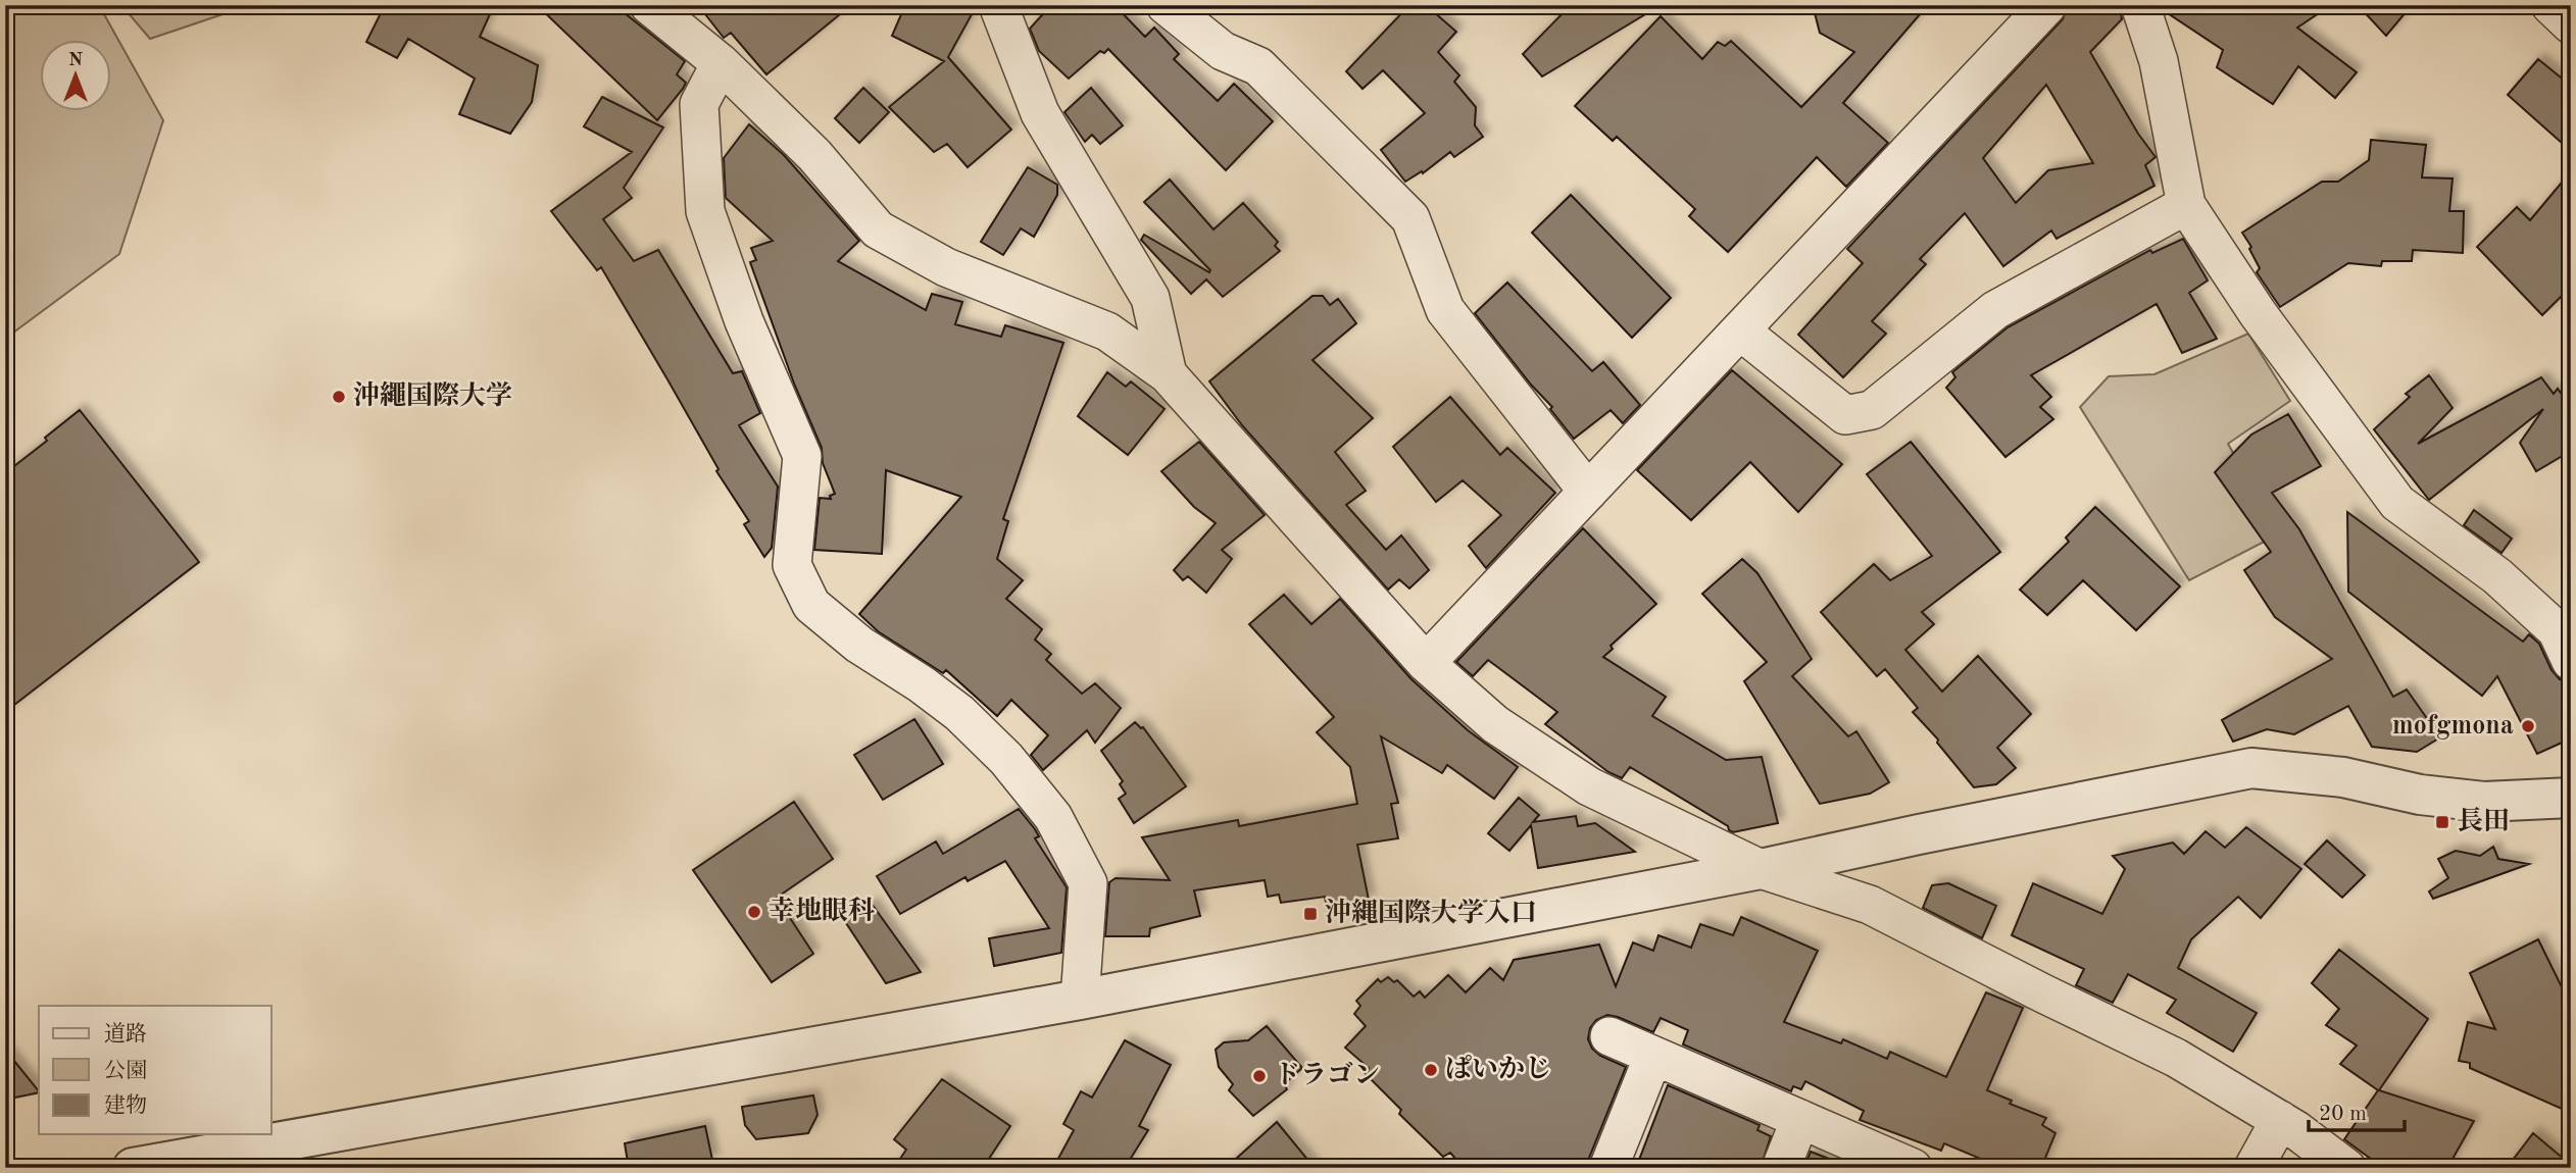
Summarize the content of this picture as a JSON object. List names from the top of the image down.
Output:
{
  "places": {
    "other": [
      "沖繩国際大学",
      "mofgmona",
      "幸地眼科",
      "ぱいかじ",
      "ドラゴン"
    ],
    "transit": ["長田", "沖縄国際大学入口"]
  },
  "legend": ["道路", "公園", "建物"],
  "scale_bar": "20 m",
  "north": "top"
}
